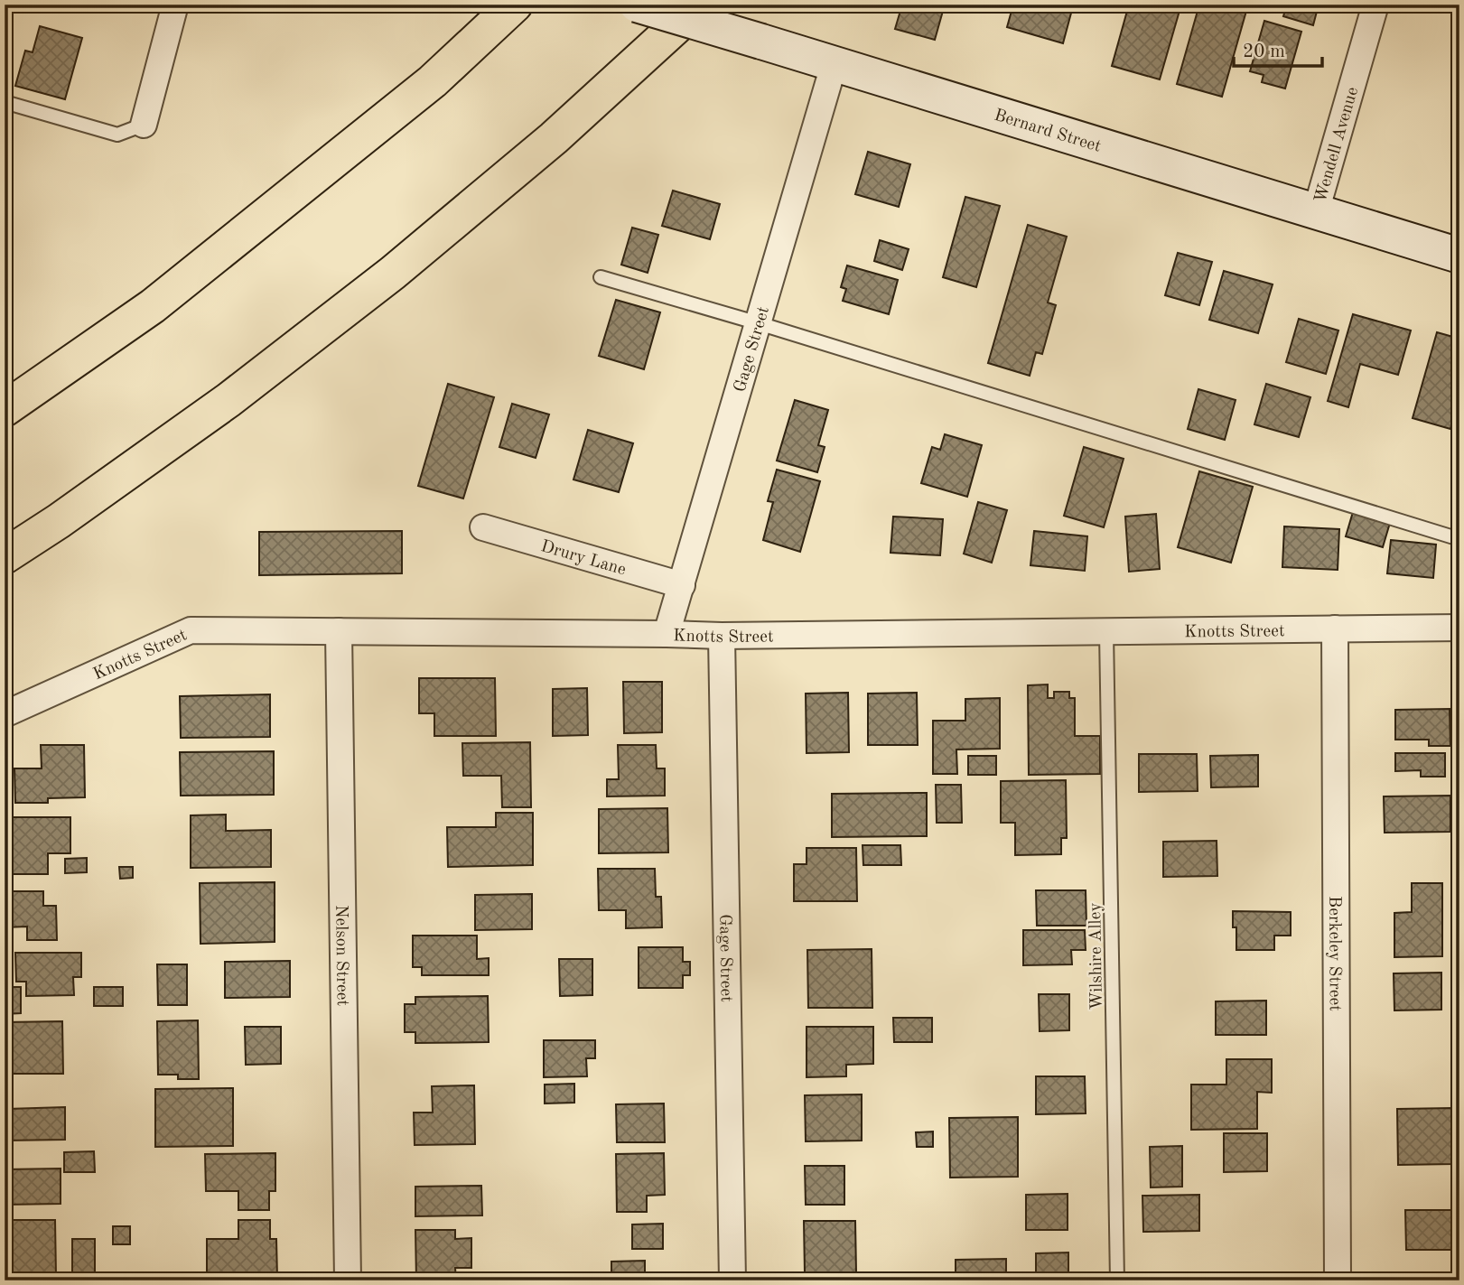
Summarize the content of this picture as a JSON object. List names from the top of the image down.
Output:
{
  "streets": {
    "street": [
      "Bernard Street",
      "Wendell Avenue",
      "Gage Street",
      "Drury Lane",
      "Knotts Street",
      "Berkeley Street",
      "Nelson Street"
    ],
    "lane": ["Wilshire Alley"]
  },
  "crossings": [
    ["Bernard Street", "Wendell Avenue"],
    ["Bernard Street", "Gage Street"],
    ["Gage Street", "Drury Lane"],
    ["Gage Street", "Knotts Street"],
    ["Knotts Street", "Berkeley Street"],
    ["Knotts Street", "Nelson Street"],
    ["Knotts Street", "Wilshire Alley"]
  ],
  "scale_bar": "20 m"
}
